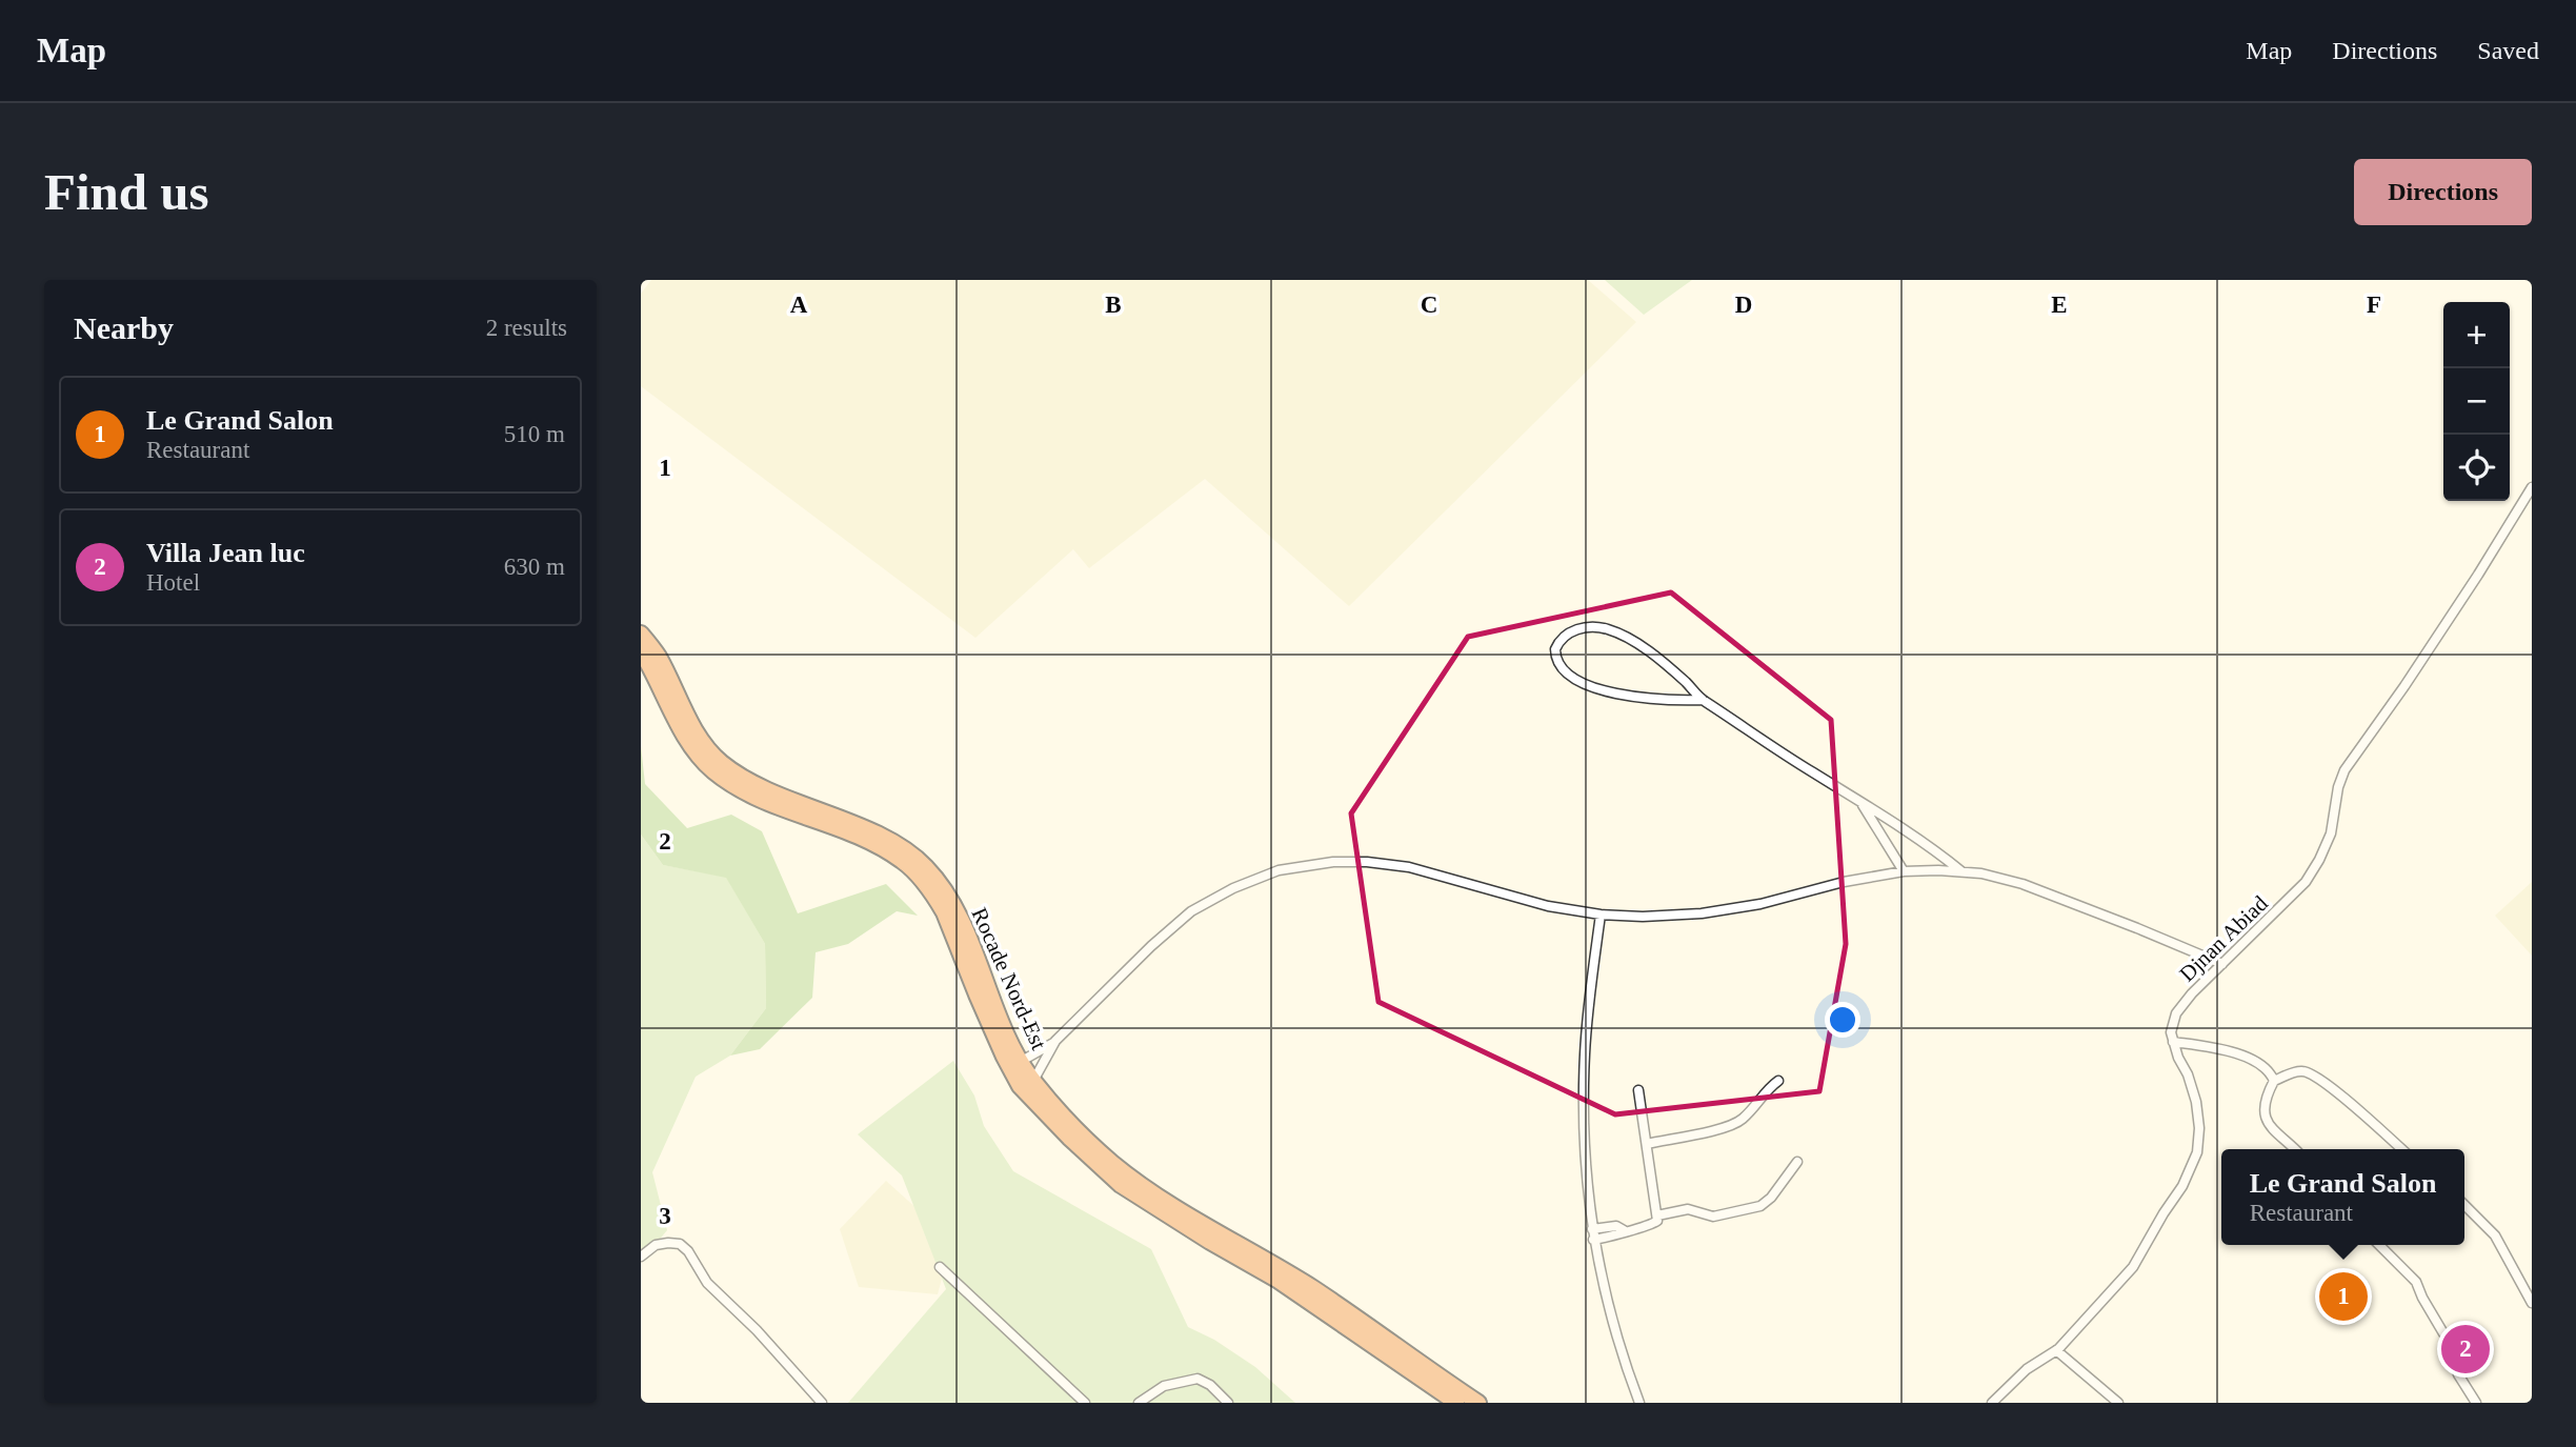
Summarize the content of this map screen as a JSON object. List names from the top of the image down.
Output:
{
  "streets": {
    "highway": ["Rocade Nord-Est"],
    "street": ["Djnan Abiad"]
  },
  "page": {
    "header": "Map",
    "nav": ["Map", "Directions", "Saved"],
    "buttons": "Directions",
    "title": "Find us",
    "heading": ["Nearby", "2 results"],
    "map_buttons": ["+", "−"],
    "list": [
      {
        "mark": "1",
        "name": "Le Grand Salon",
        "note": "Restaurant",
        "value": "510 m"
      },
      {
        "mark": "2",
        "name": "Villa Jean luc",
        "note": "Hotel",
        "value": "630 m"
      }
    ],
    "popup": ["Le Grand Salon", "Restaurant"],
    "pins": ["1", "2"]
  },
  "grid": {
    "columns": [
      "A",
      "B",
      "C",
      "D",
      "E",
      "F"
    ],
    "rows": ["1", "2", "3"]
  }
}
